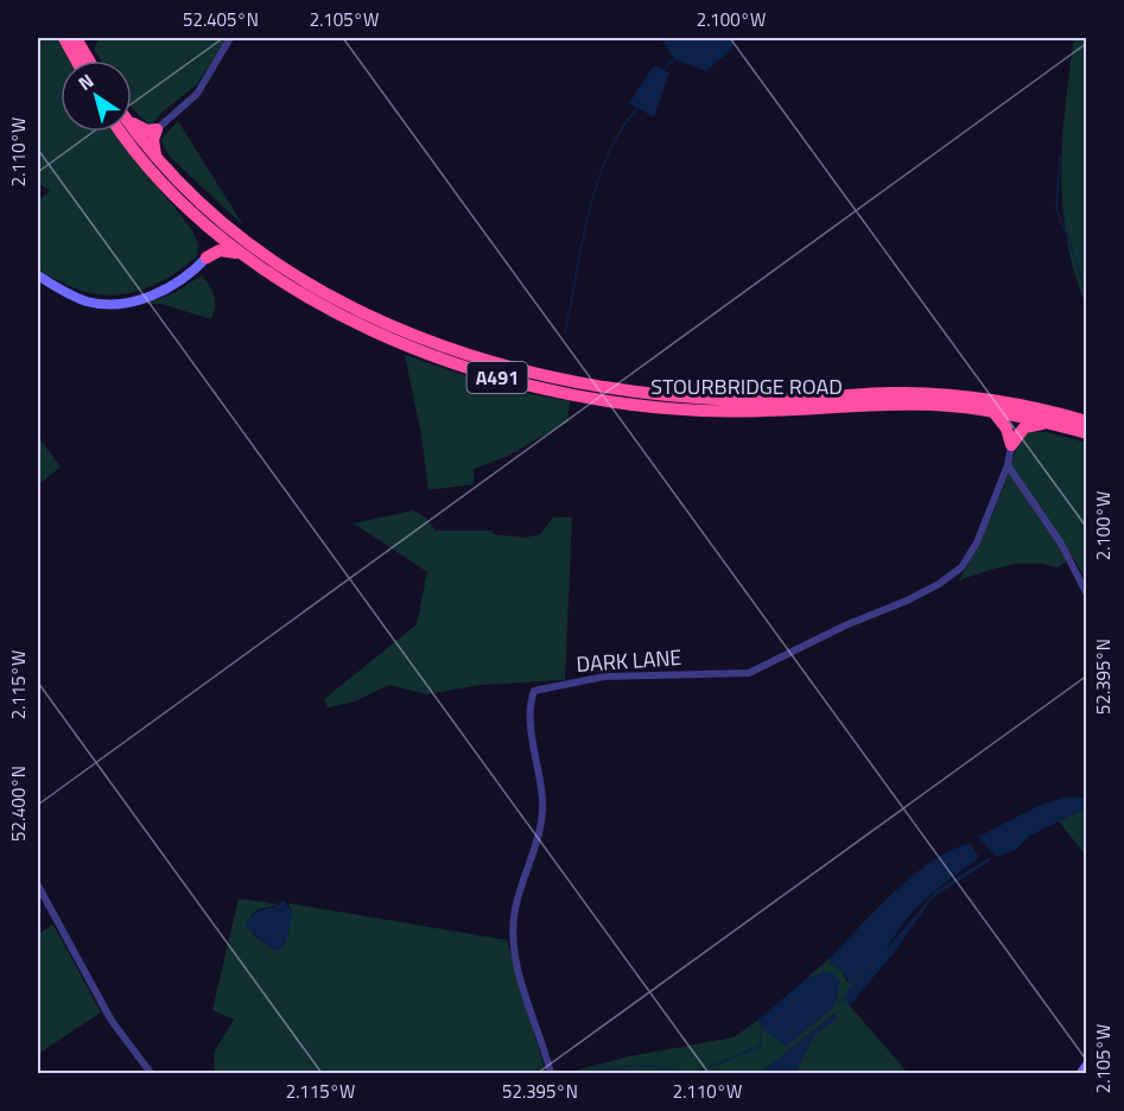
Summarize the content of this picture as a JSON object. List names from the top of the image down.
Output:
{
  "streets": {
    "highway": ["A491", "STOURBRIDGE ROAD"],
    "street": ["DARK LANE"]
  },
  "north": "top left",
  "coordinates": [
    "52.405°N",
    "2.105°W",
    "2.100°W",
    "2.110°W",
    "52.395°N",
    "2.115°W",
    "52.400°N"
  ]
}
